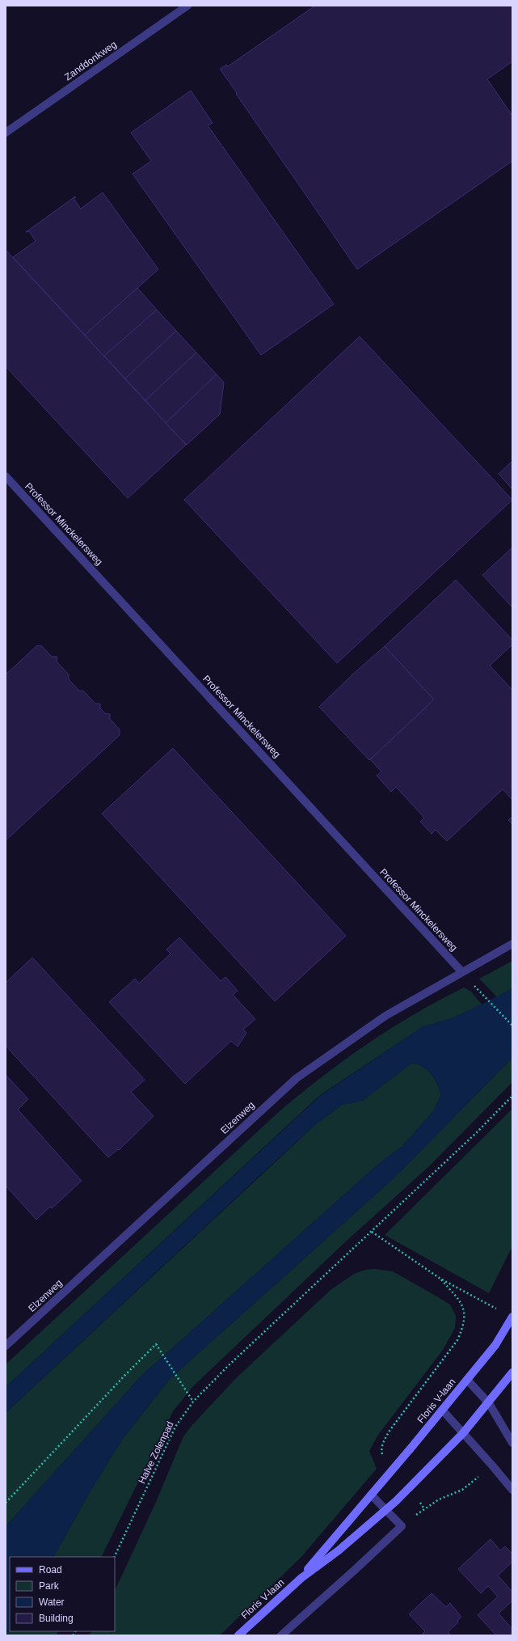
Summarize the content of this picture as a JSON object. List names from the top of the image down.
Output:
{
  "streets": {
    "street": [
      "Zanddonkweg",
      "Professor Minckelersweg",
      "Elzenweg",
      "Floris V-laan"
    ],
    "path": ["Halve Zolenpad"]
  },
  "crossings": [
    ["Professor Minckelersweg", "Elzenweg"]
  ],
  "legend": [
    "Road",
    "Park",
    "Water",
    "Building"
  ]
}
